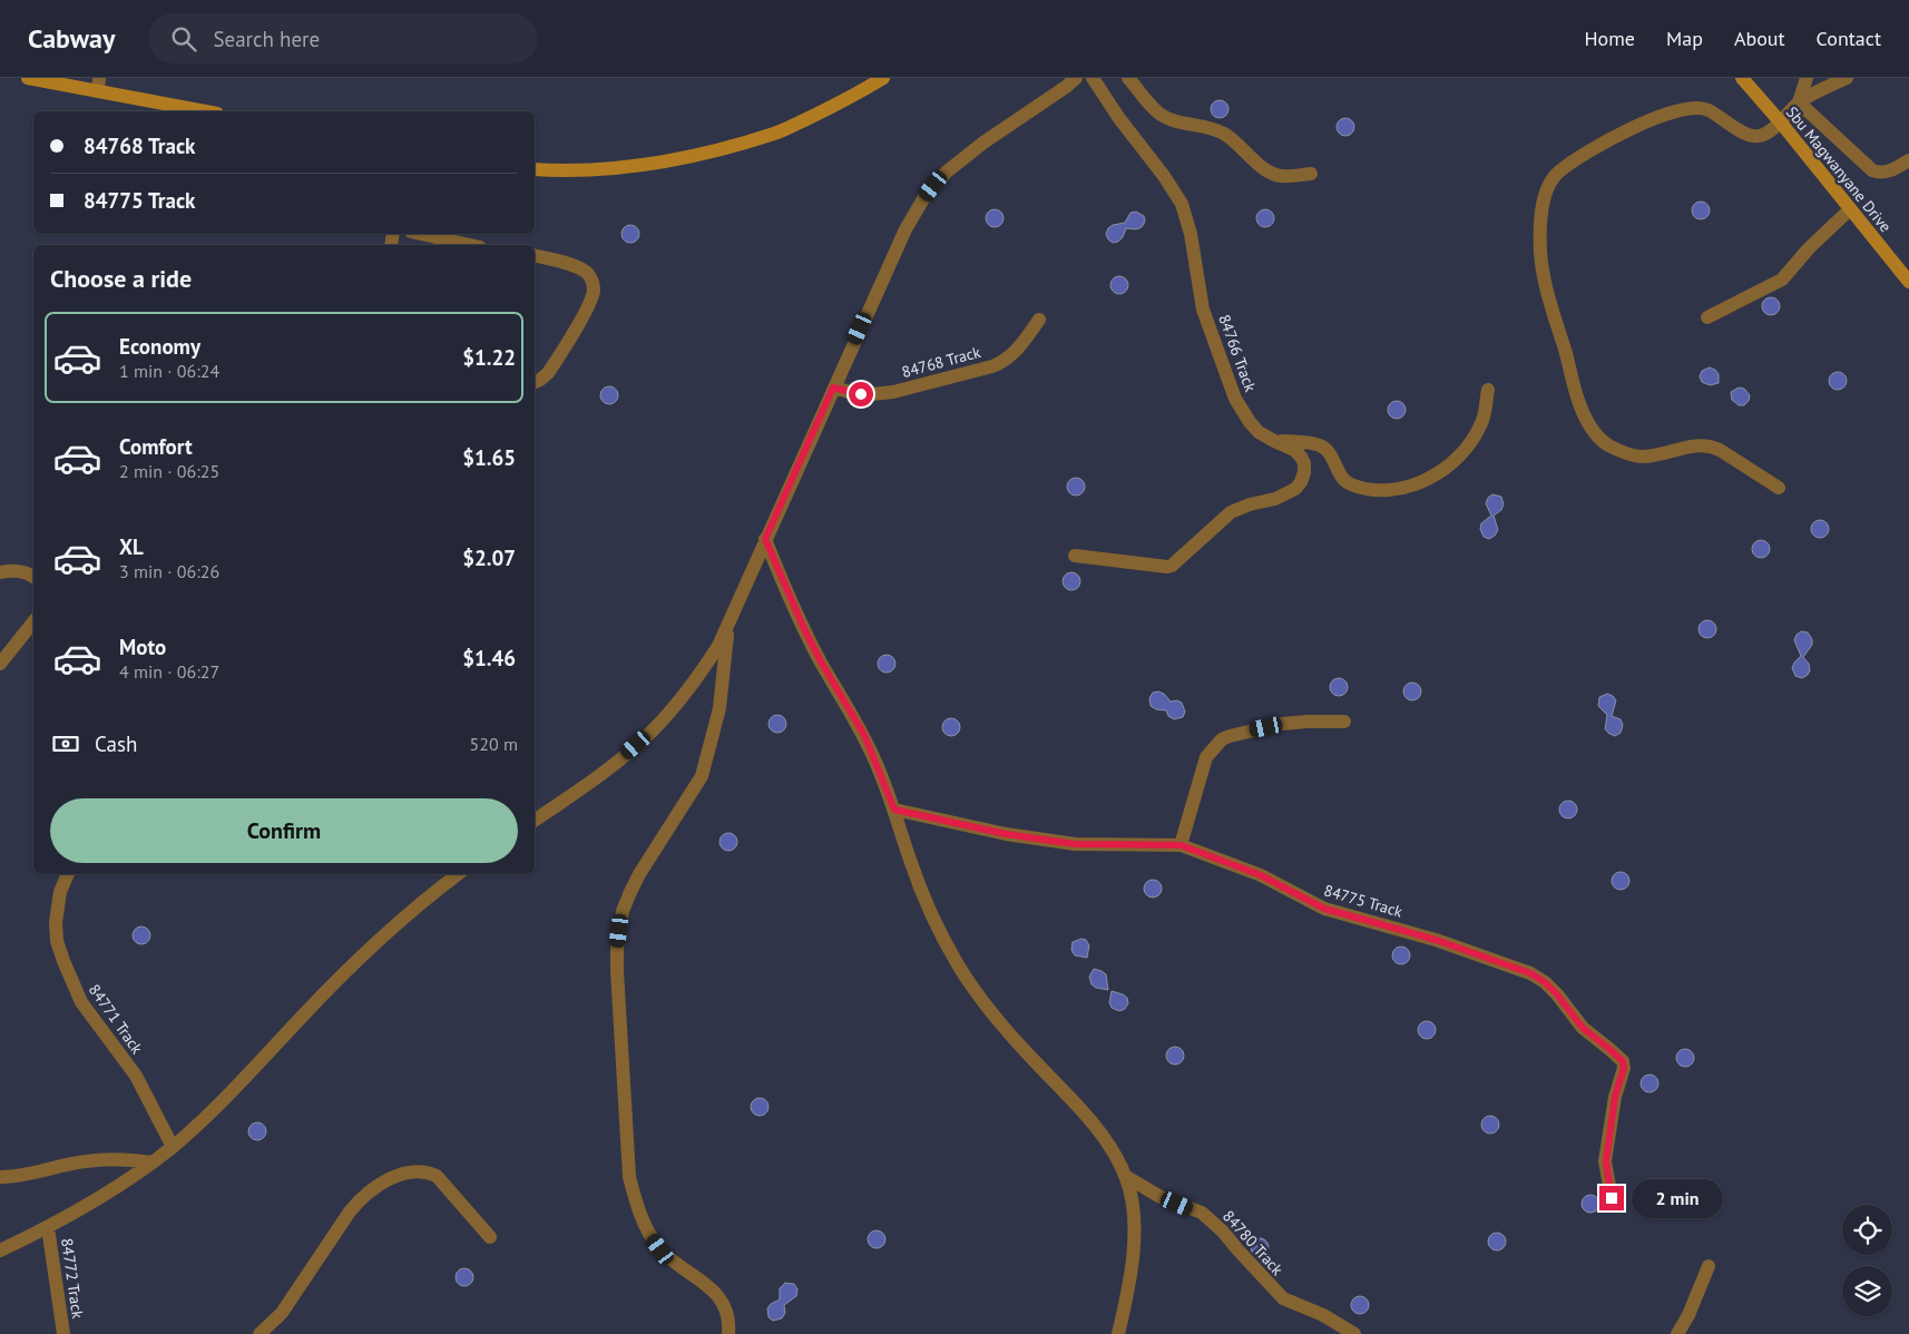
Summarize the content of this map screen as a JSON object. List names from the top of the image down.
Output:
{
  "streets": {
    "main road": ["Sbu Magwanyane Drive"],
    "street": [
      "84766 Track",
      "84768 Track",
      "84775 Track",
      "84771 Track",
      "84780 Track",
      "84772 Track"
    ]
  },
  "page": {
    "header": "Cabway",
    "search": "Search here",
    "nav": [
      "Home",
      "Map",
      "About",
      "Contact"
    ],
    "banner": ["84768 Track", "84775 Track"],
    "heading": "Choose a ride",
    "list": [
      {
        "name": "Economy",
        "note": "1 min · 06:24",
        "value": "$1.22"
      },
      {
        "name": "Comfort",
        "note": "2 min · 06:25",
        "value": "$1.65"
      },
      {
        "name": "XL",
        "note": "3 min · 06:26",
        "value": "$2.07"
      },
      {
        "name": "Moto",
        "note": "4 min · 06:27",
        "value": "$1.46"
      }
    ],
    "pay": ["Cash", "520 m"],
    "buttons": "Confirm",
    "bubble": "2 min"
  }
}
